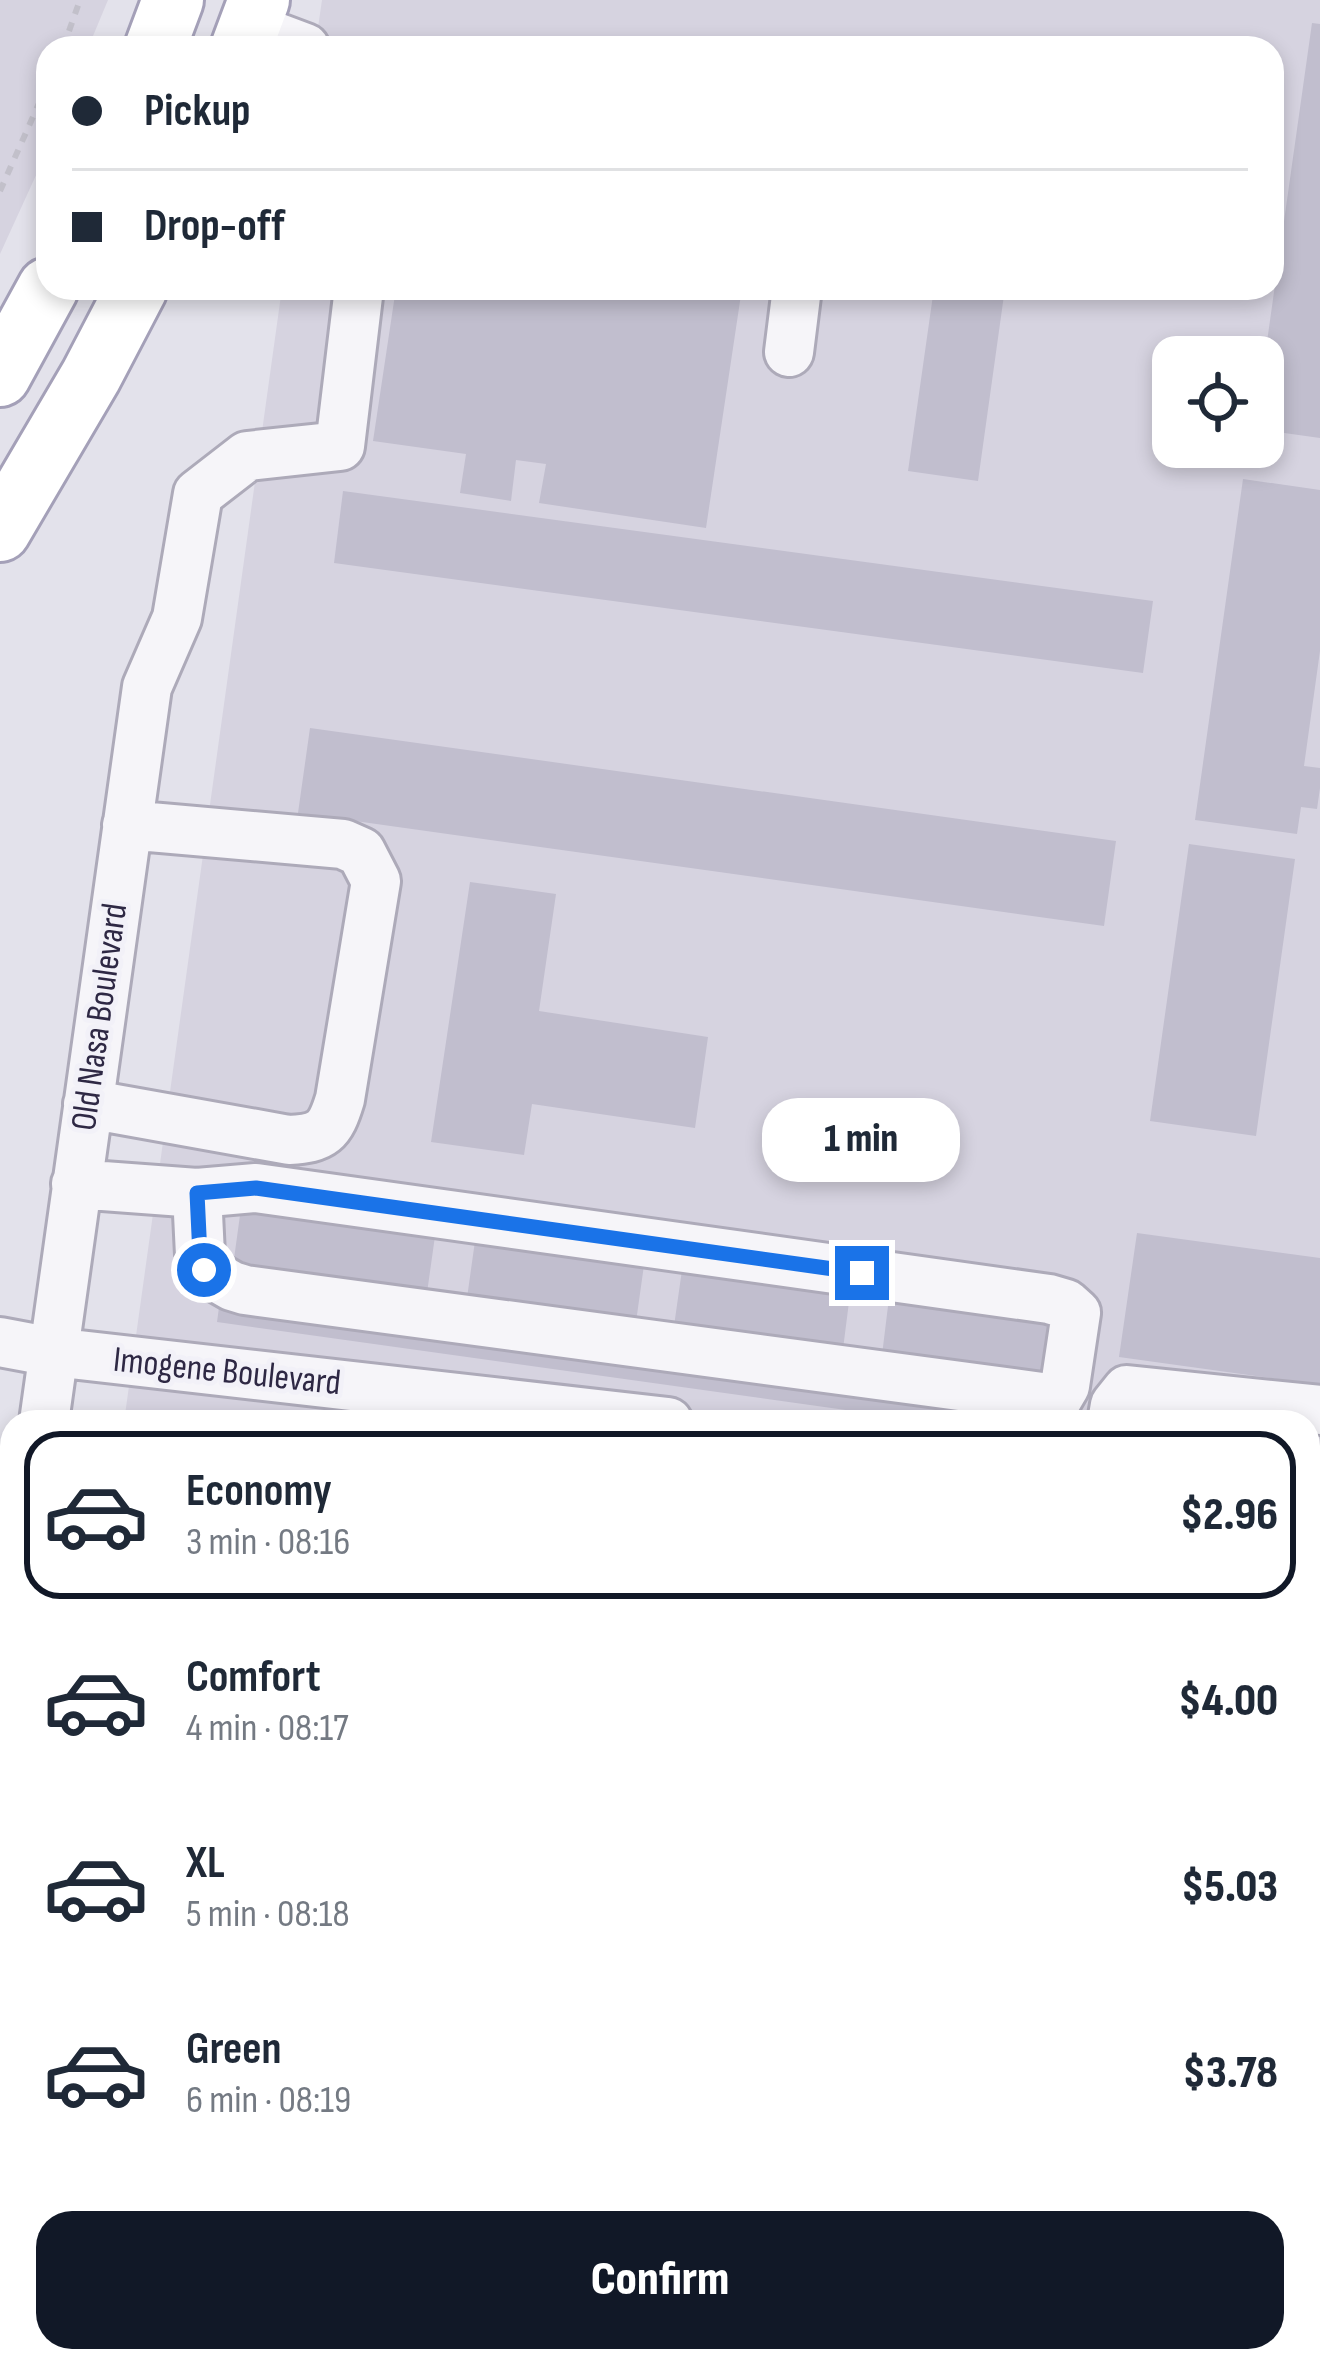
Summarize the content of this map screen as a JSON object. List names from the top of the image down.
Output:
{
  "streets": {
    "street": ["Old Nasa Boulevard", "Imogene Boulevard"]
  },
  "crossings": [
    ["Old Nasa Boulevard", "Imogene Boulevard"]
  ],
  "page": {
    "banner": ["Pickup", "Drop-off"],
    "bubble": "1 min",
    "list": [
      {
        "name": "Economy",
        "note": "3 min · 08:16",
        "value": "$2.96"
      },
      {
        "name": "Comfort",
        "note": "4 min · 08:17",
        "value": "$4.00"
      },
      {
        "name": "XL",
        "note": "5 min · 08:18",
        "value": "$5.03"
      },
      {
        "name": "Green",
        "note": "6 min · 08:19",
        "value": "$3.78"
      }
    ],
    "buttons": "Confirm"
  }
}
